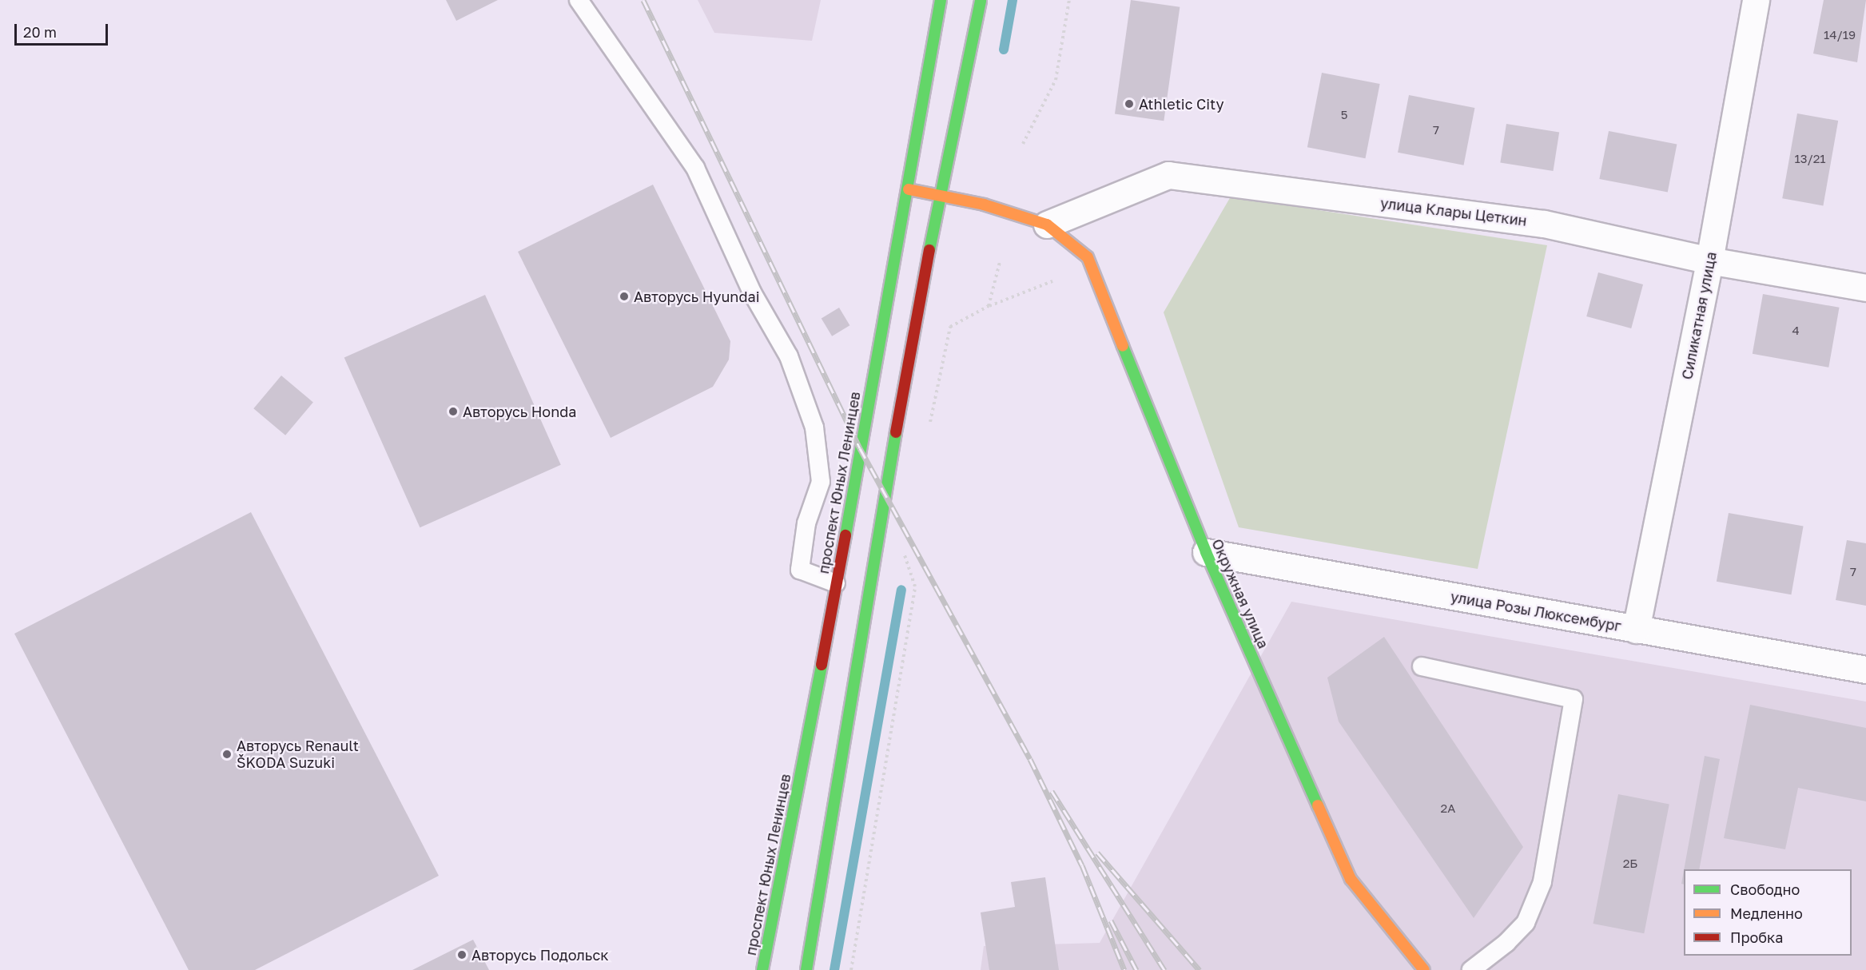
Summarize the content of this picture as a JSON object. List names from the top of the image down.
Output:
{
  "streets": {
    "main road": ["проспект Юных Ленинцев", "Окружная улица"],
    "street": ["улица Клары Цеткин", "Силикатная улица", "улица Розы Люксембург"]
  },
  "crossings": [
    ["улица Клары Цеткин", "Силикатная улица"],
    ["улица Клары Цеткин", "Окружная улица"],
    ["Силикатная улица", "улица Розы Люксембург"],
    ["Окружная улица", "улица Розы Люксембург"]
  ],
  "places": [
    "Athletic City",
    "Авторусь Hyundai",
    "Авторусь Honda",
    "Авторусь Renault ŠKODA Suzuki",
    "Авторусь Подольск"
  ],
  "house_numbers": [
    "14/19",
    "5",
    "7",
    "13/21",
    "4",
    "7",
    "2А",
    "2Б"
  ],
  "legend": ["Свободно", "Медленно", "Пробка"],
  "scale_bar": "20 m"
}
